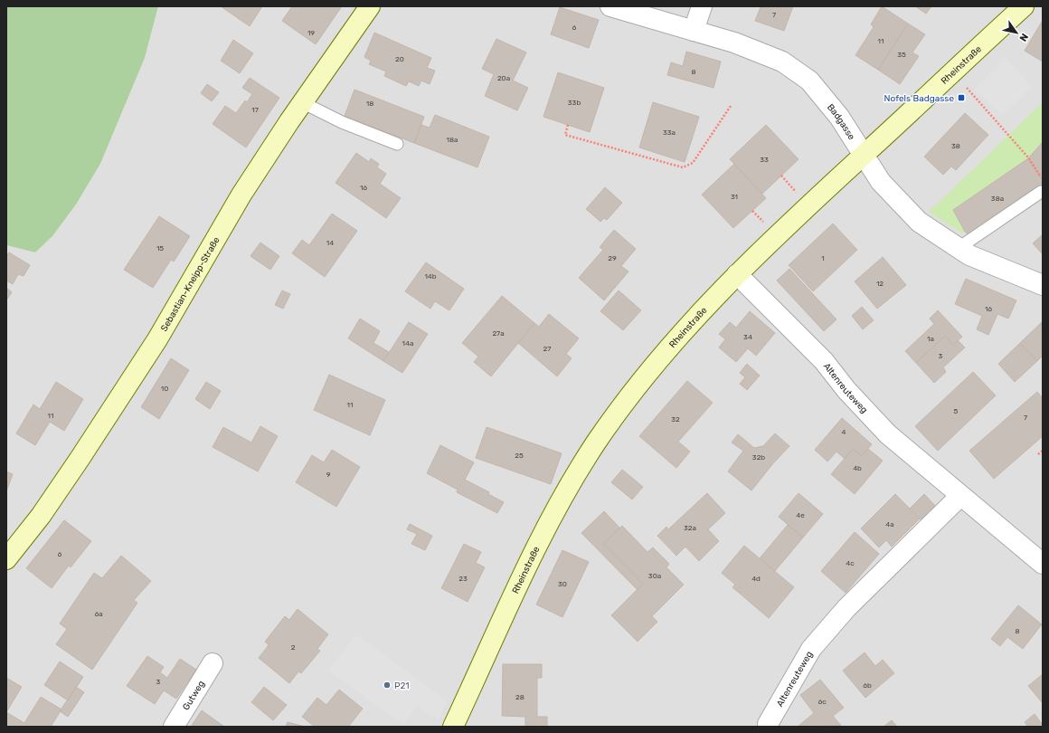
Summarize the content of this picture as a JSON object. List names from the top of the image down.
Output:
{
  "streets": {
    "main road": ["Rheinstraße", "Sebastian-Kneipp-Straße"],
    "street": ["Badgasse", "Altenreuteweg", "Gutweg"]
  },
  "crossings": [
    ["Rheinstraße", "Badgasse"],
    ["Rheinstraße", "Altenreuteweg"]
  ],
  "places": {
    "transit": ["Nofels Badgasse"],
    "other": ["P21"]
  },
  "house_numbers": [
    "7",
    "6",
    "19",
    "11",
    "35",
    "20",
    "8",
    "20a",
    "33b",
    "18",
    "17",
    "33a",
    "18a",
    "38",
    "33",
    "16",
    "31",
    "38a",
    "14",
    "15",
    "29",
    "1",
    "14b",
    "12",
    "16",
    "27a",
    "34",
    "1a",
    "14a",
    "27",
    "3",
    "10",
    "11",
    "5",
    "11",
    "7",
    "32",
    "4",
    "25",
    "32b",
    "4b",
    "9",
    "4e",
    "4a",
    "32a",
    "6",
    "4c",
    "30a",
    "23",
    "4d",
    "30",
    "6a",
    "8",
    "2",
    "3",
    "6b",
    "28",
    "6c"
  ],
  "north": "bottom right"
}
